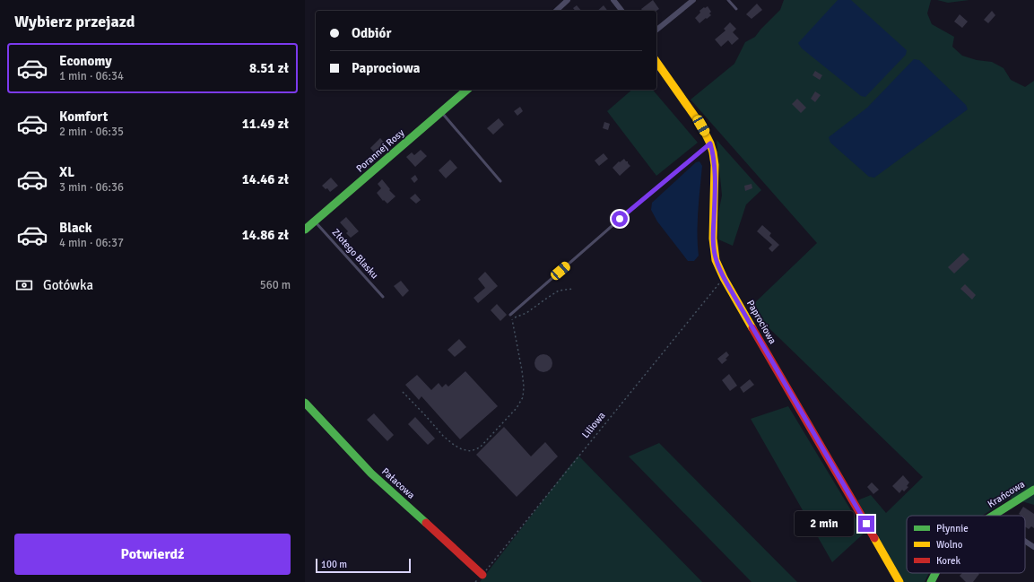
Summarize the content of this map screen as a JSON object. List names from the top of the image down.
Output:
{
  "streets": {
    "street": [
      "Porannej Rosy",
      "Paprociowa",
      "Pałacowa",
      "Krańcowa"
    ],
    "lane": ["Złotego Blasku"],
    "path": ["Liliowa"]
  },
  "crossings": [
    ["Porannej Rosy", "Złotego Blasku"],
    ["Paprociowa", "Liliowa"],
    ["Liliowa", "Pałacowa"]
  ],
  "legend": ["Płynnie", "Wolno", "Korek"],
  "scale_bar": "100 m",
  "page": {
    "heading": "Wybierz przejazd",
    "banner": ["Odbiór", "Paprociowa"],
    "list": [
      {
        "name": "Economy",
        "note": "1 min · 06:34",
        "value": "8.51 zł"
      },
      {
        "name": "Komfort",
        "note": "2 min · 06:35",
        "value": "11.49 zł"
      },
      {
        "name": "XL",
        "note": "3 min · 06:36",
        "value": "14.46 zł"
      },
      {
        "name": "Black",
        "note": "4 min · 06:37",
        "value": "14.86 zł"
      }
    ],
    "pay": ["Gotówka", "560 m"],
    "bubble": "2 min",
    "buttons": "Potwierdź",
    "scale": "100 m"
  }
}
